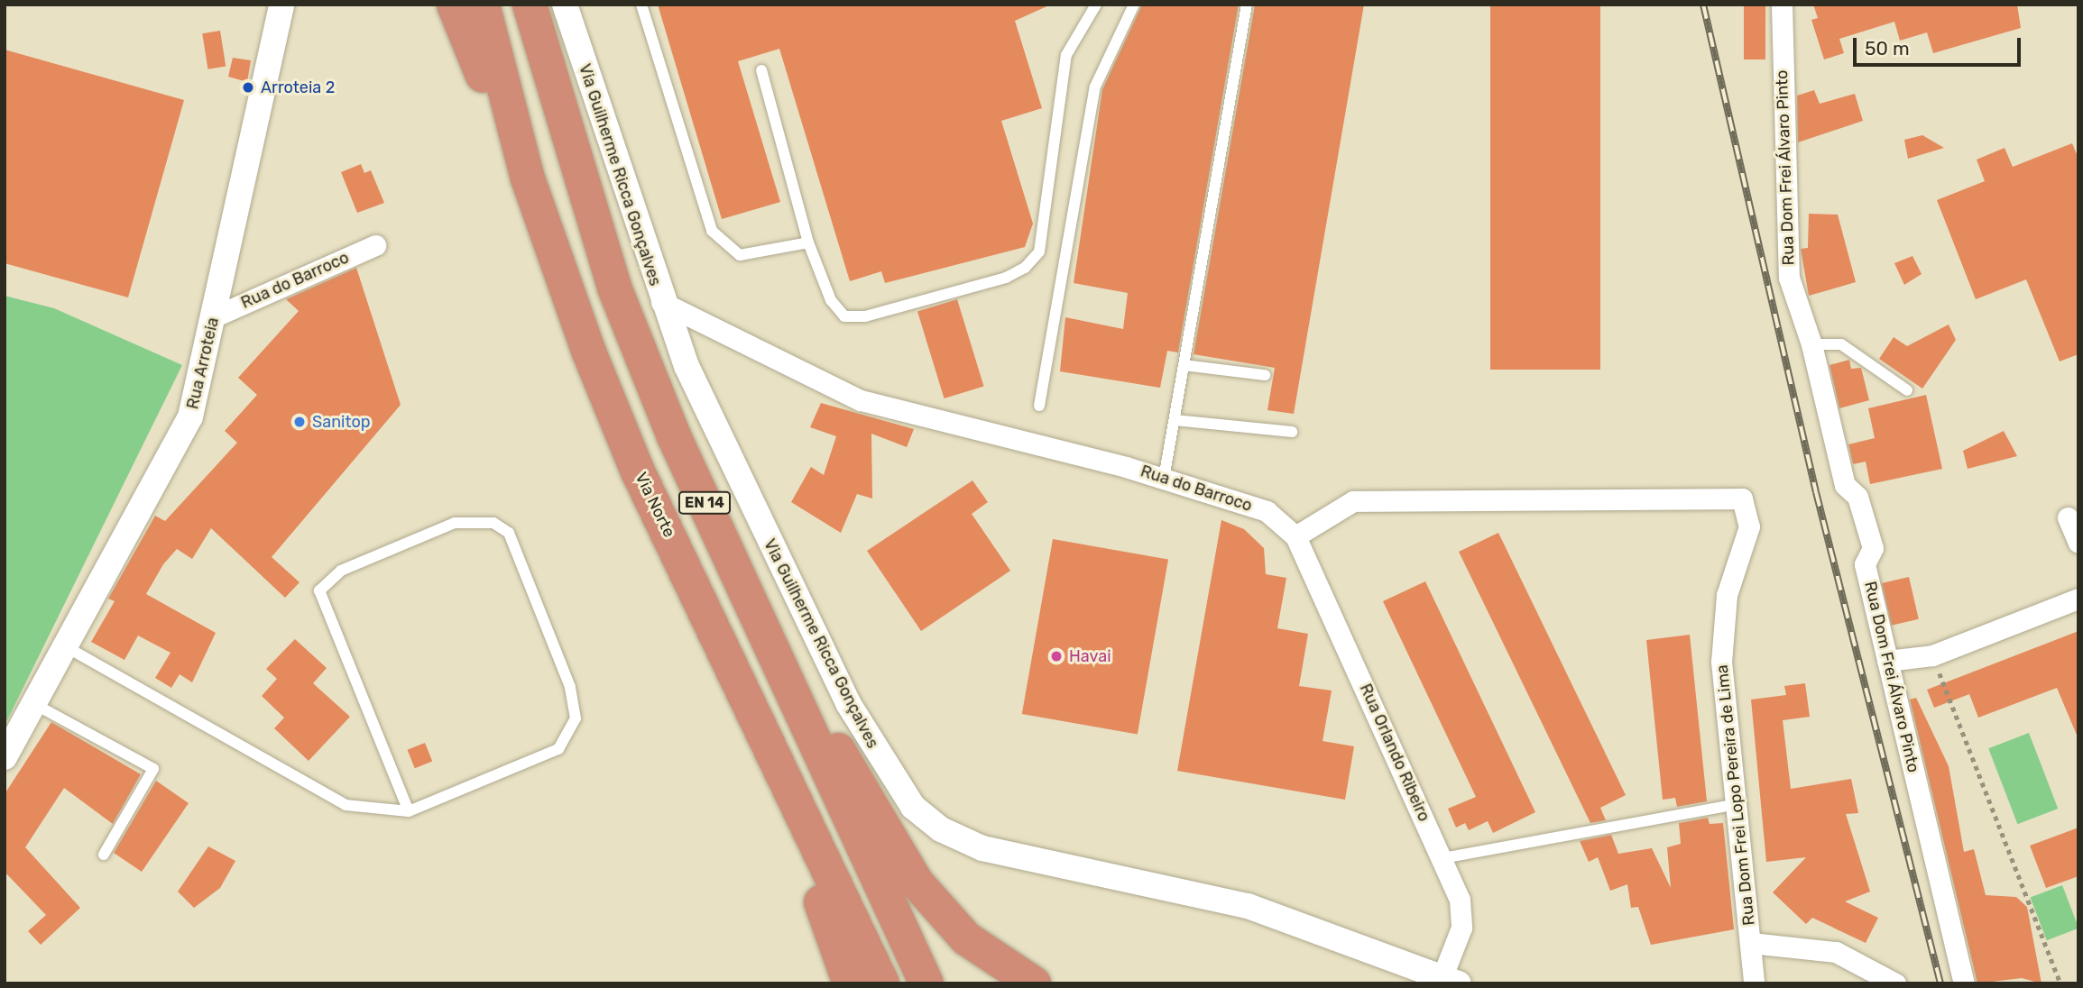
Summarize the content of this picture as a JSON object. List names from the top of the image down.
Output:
{
  "streets": {
    "highway": ["EN 14", "Via Norte"],
    "street": [
      "Rua Dom Frei Álvaro Pinto",
      "Via Guilherme Ricca Gonçalves",
      "Rua do Barroco",
      "Rua Arroteia",
      "Rua Orlando Ribeiro",
      "Rua Dom Frei Lopo Pereira de Lima"
    ]
  },
  "crossings": [
    ["Via Guilherme Ricca Gonçalves", "Rua do Barroco"],
    ["Via Guilherme Ricca Gonçalves", "Rua Orlando Ribeiro"],
    ["Rua do Barroco", "Rua Arroteia"],
    ["Rua do Barroco", "Rua Orlando Ribeiro"],
    ["Rua do Barroco", "Rua Dom Frei Lopo Pereira de Lima"],
    ["Rua Orlando Ribeiro", "Rua Dom Frei Lopo Pereira de Lima"]
  ],
  "places": ["Arroteia 2", "Sanitop", "Havai"],
  "scale_bar": "50 m"
}
